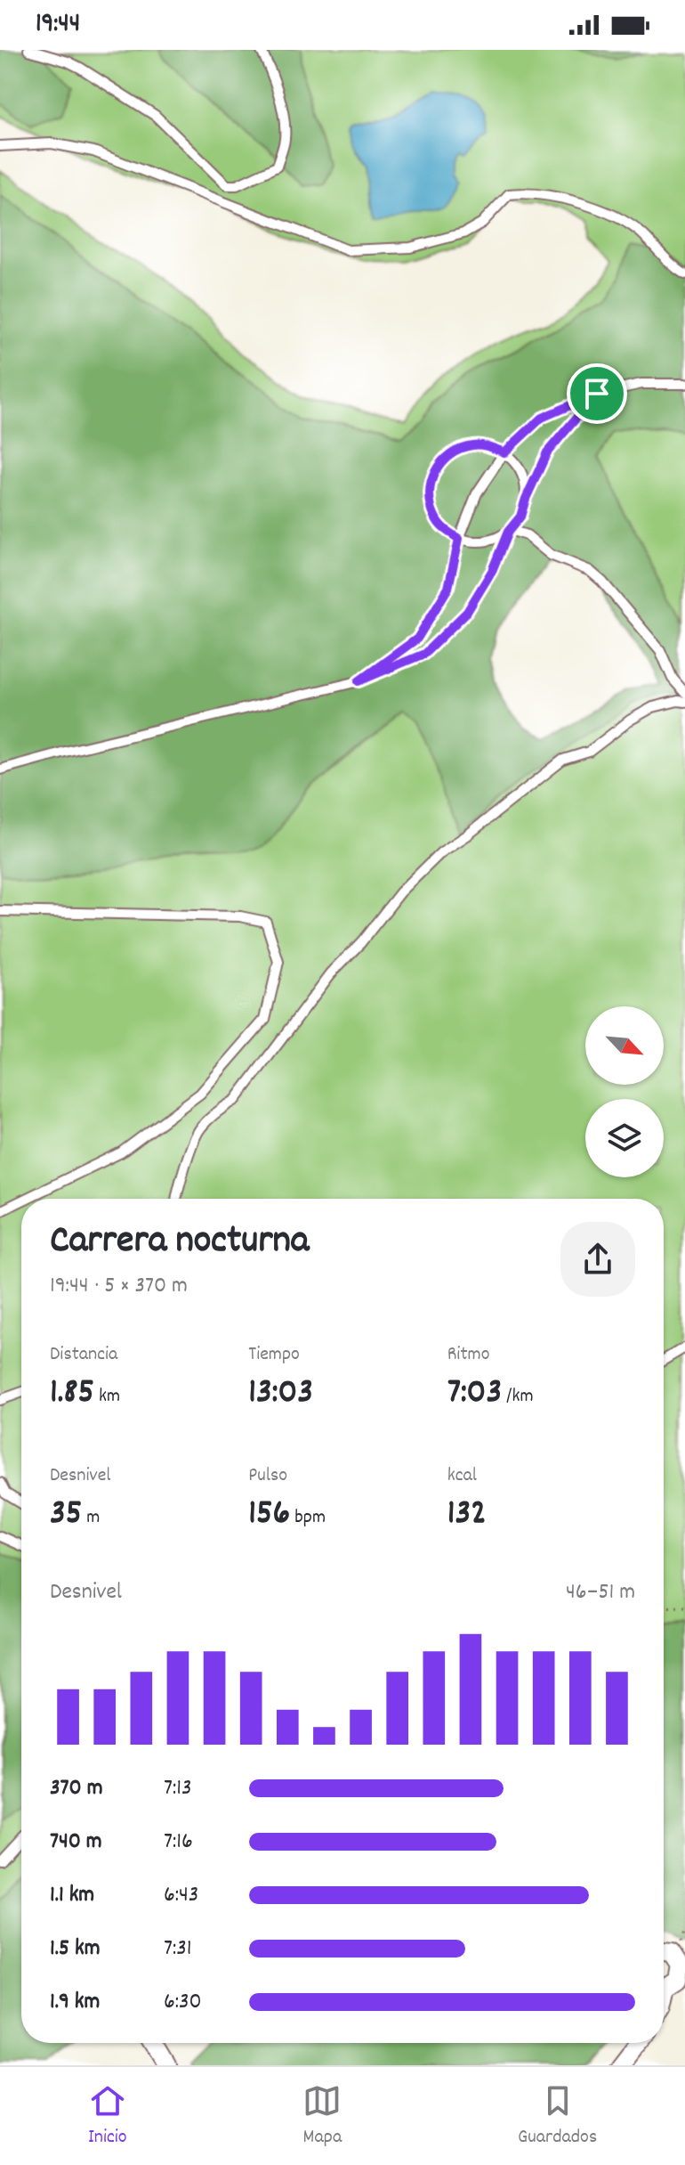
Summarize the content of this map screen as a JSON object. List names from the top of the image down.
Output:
{
  "north": "bottom right",
  "page": {
    "status": "19:44",
    "heading": ["Carrera nocturna", "19:44 · 5 × 370 m"],
    "stats": [
      ["Distancia", "1.85 km"],
      ["Tiempo", "13:03"],
      ["Ritmo", "7:03 /km"],
      ["Desnivel", "35 m"],
      ["Pulso", "156 bpm"],
      ["kcal", "132"]
    ],
    "chart": ["Desnivel", "46–51 m"],
    "list": [
      {
        "name": "370 m",
        "note": "7:13"
      },
      {
        "name": "740 m",
        "note": "7:16"
      },
      {
        "name": "1.1 km",
        "note": "6:43"
      },
      {
        "name": "1.5 km",
        "note": "7:31"
      },
      {
        "name": "1.9 km",
        "note": "6:30"
      }
    ],
    "tabs": ["Inicio", "Mapa", "Guardados"]
  }
}
